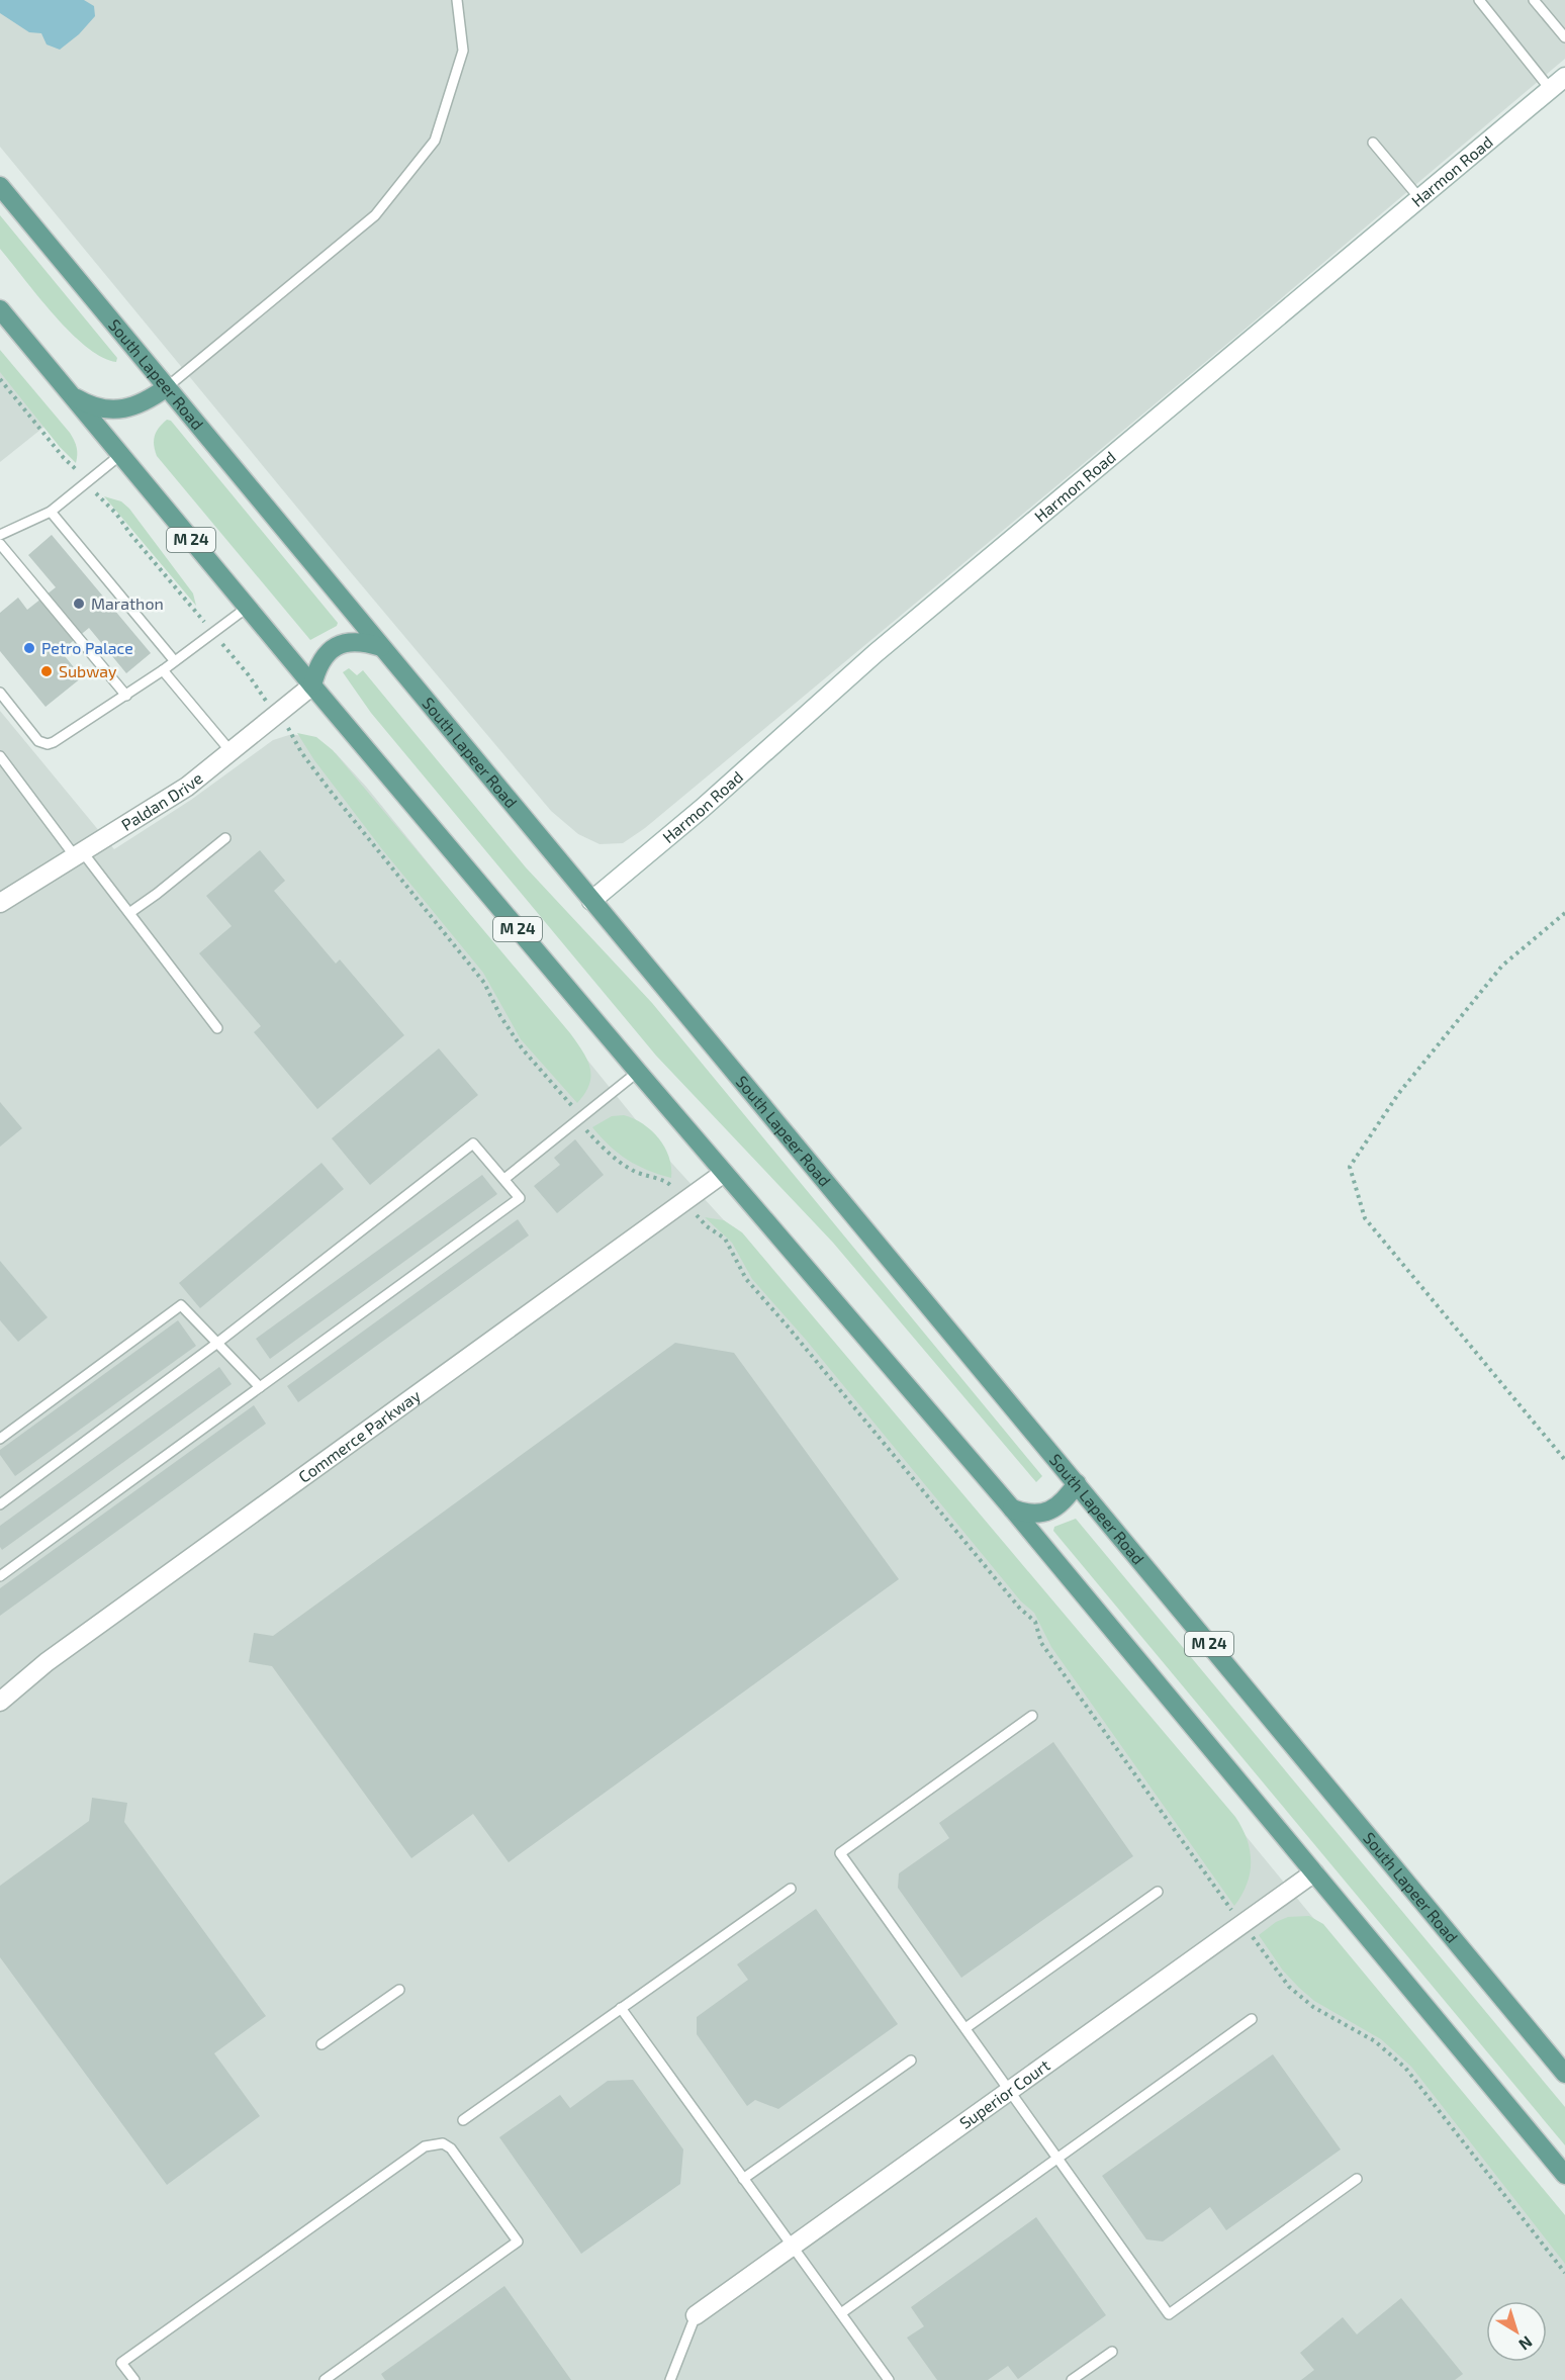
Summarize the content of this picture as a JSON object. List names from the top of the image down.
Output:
{
  "streets": {
    "main road": ["South Lapeer Road", "M 24"],
    "street": [
      "Harmon Road",
      "Paldan Drive",
      "Commerce Parkway",
      "Superior Court"
    ]
  },
  "crossings": [
    ["Harmon Road", "South Lapeer Road"],
    ["M 24", "Paldan Drive"],
    ["M 24", "Commerce Parkway"],
    ["M 24", "Superior Court"]
  ],
  "places": ["Marathon", "Petro Palace", "Subway"],
  "north": "bottom right"
}
